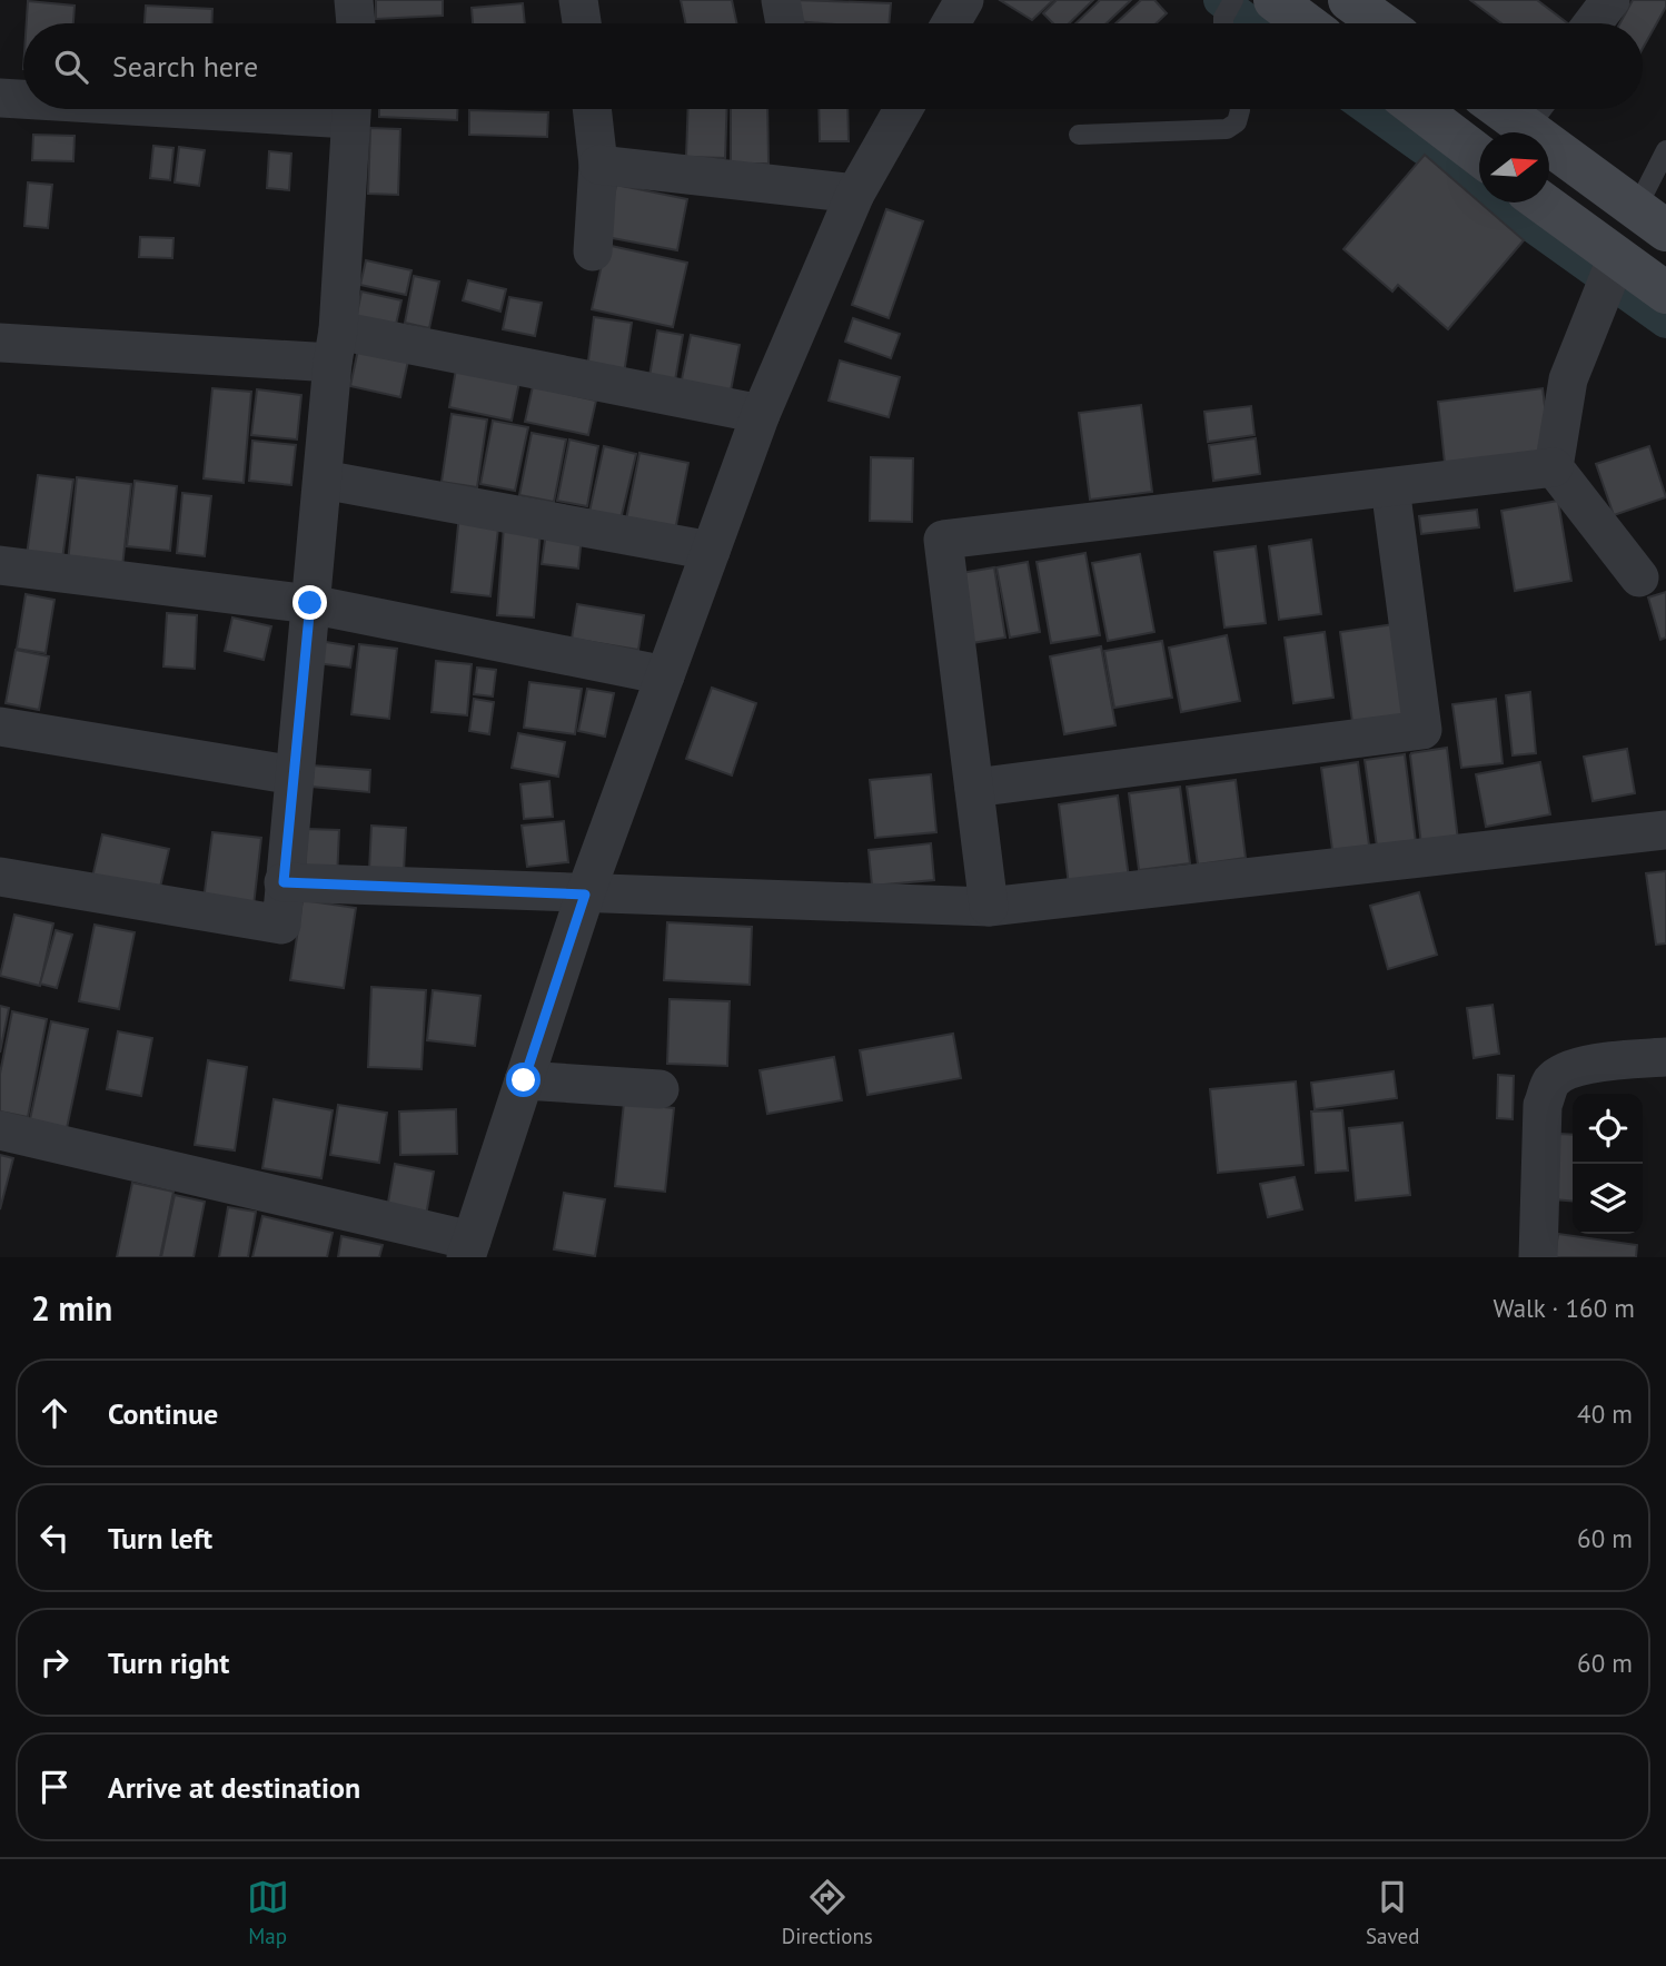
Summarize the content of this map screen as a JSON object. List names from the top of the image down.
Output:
{
  "north": "right",
  "page": {
    "search": "Search here",
    "heading": ["2 min", "Walk · 160 m"],
    "list": [
      ["Continue", "40 m"],
      ["Turn left", "60 m"],
      ["Turn right", "60 m"],
      "Arrive at destination"
    ],
    "nav": ["Map", "Directions", "Saved"]
  }
}
